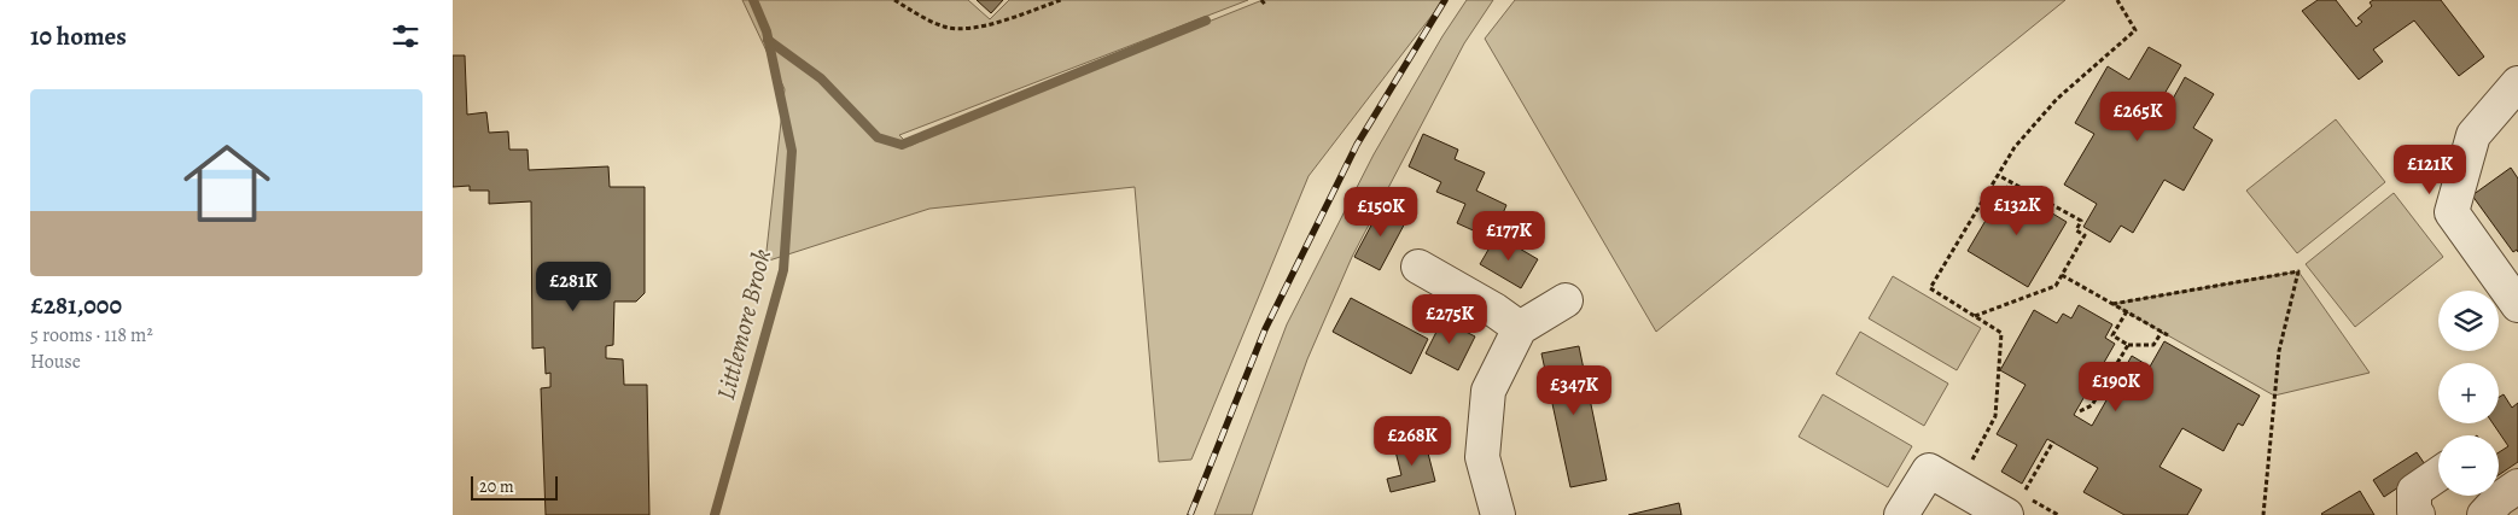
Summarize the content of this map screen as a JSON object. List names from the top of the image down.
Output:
{
  "water": ["Littlemore Brook"],
  "scale_bar": "20 m",
  "page": {
    "heading": "10 homes",
    "list": [
      {
        "name": "£281,000",
        "note": "5 rooms · 118 m² · House"
      }
    ],
    "price": [
      "£265K",
      "£121K",
      "£132K",
      "£150K",
      "£177K",
      "£281K",
      "£275K",
      "£190K",
      "£347K",
      "£268K"
    ],
    "map_buttons": ["+", "−"],
    "scale": "20 m"
  }
}
